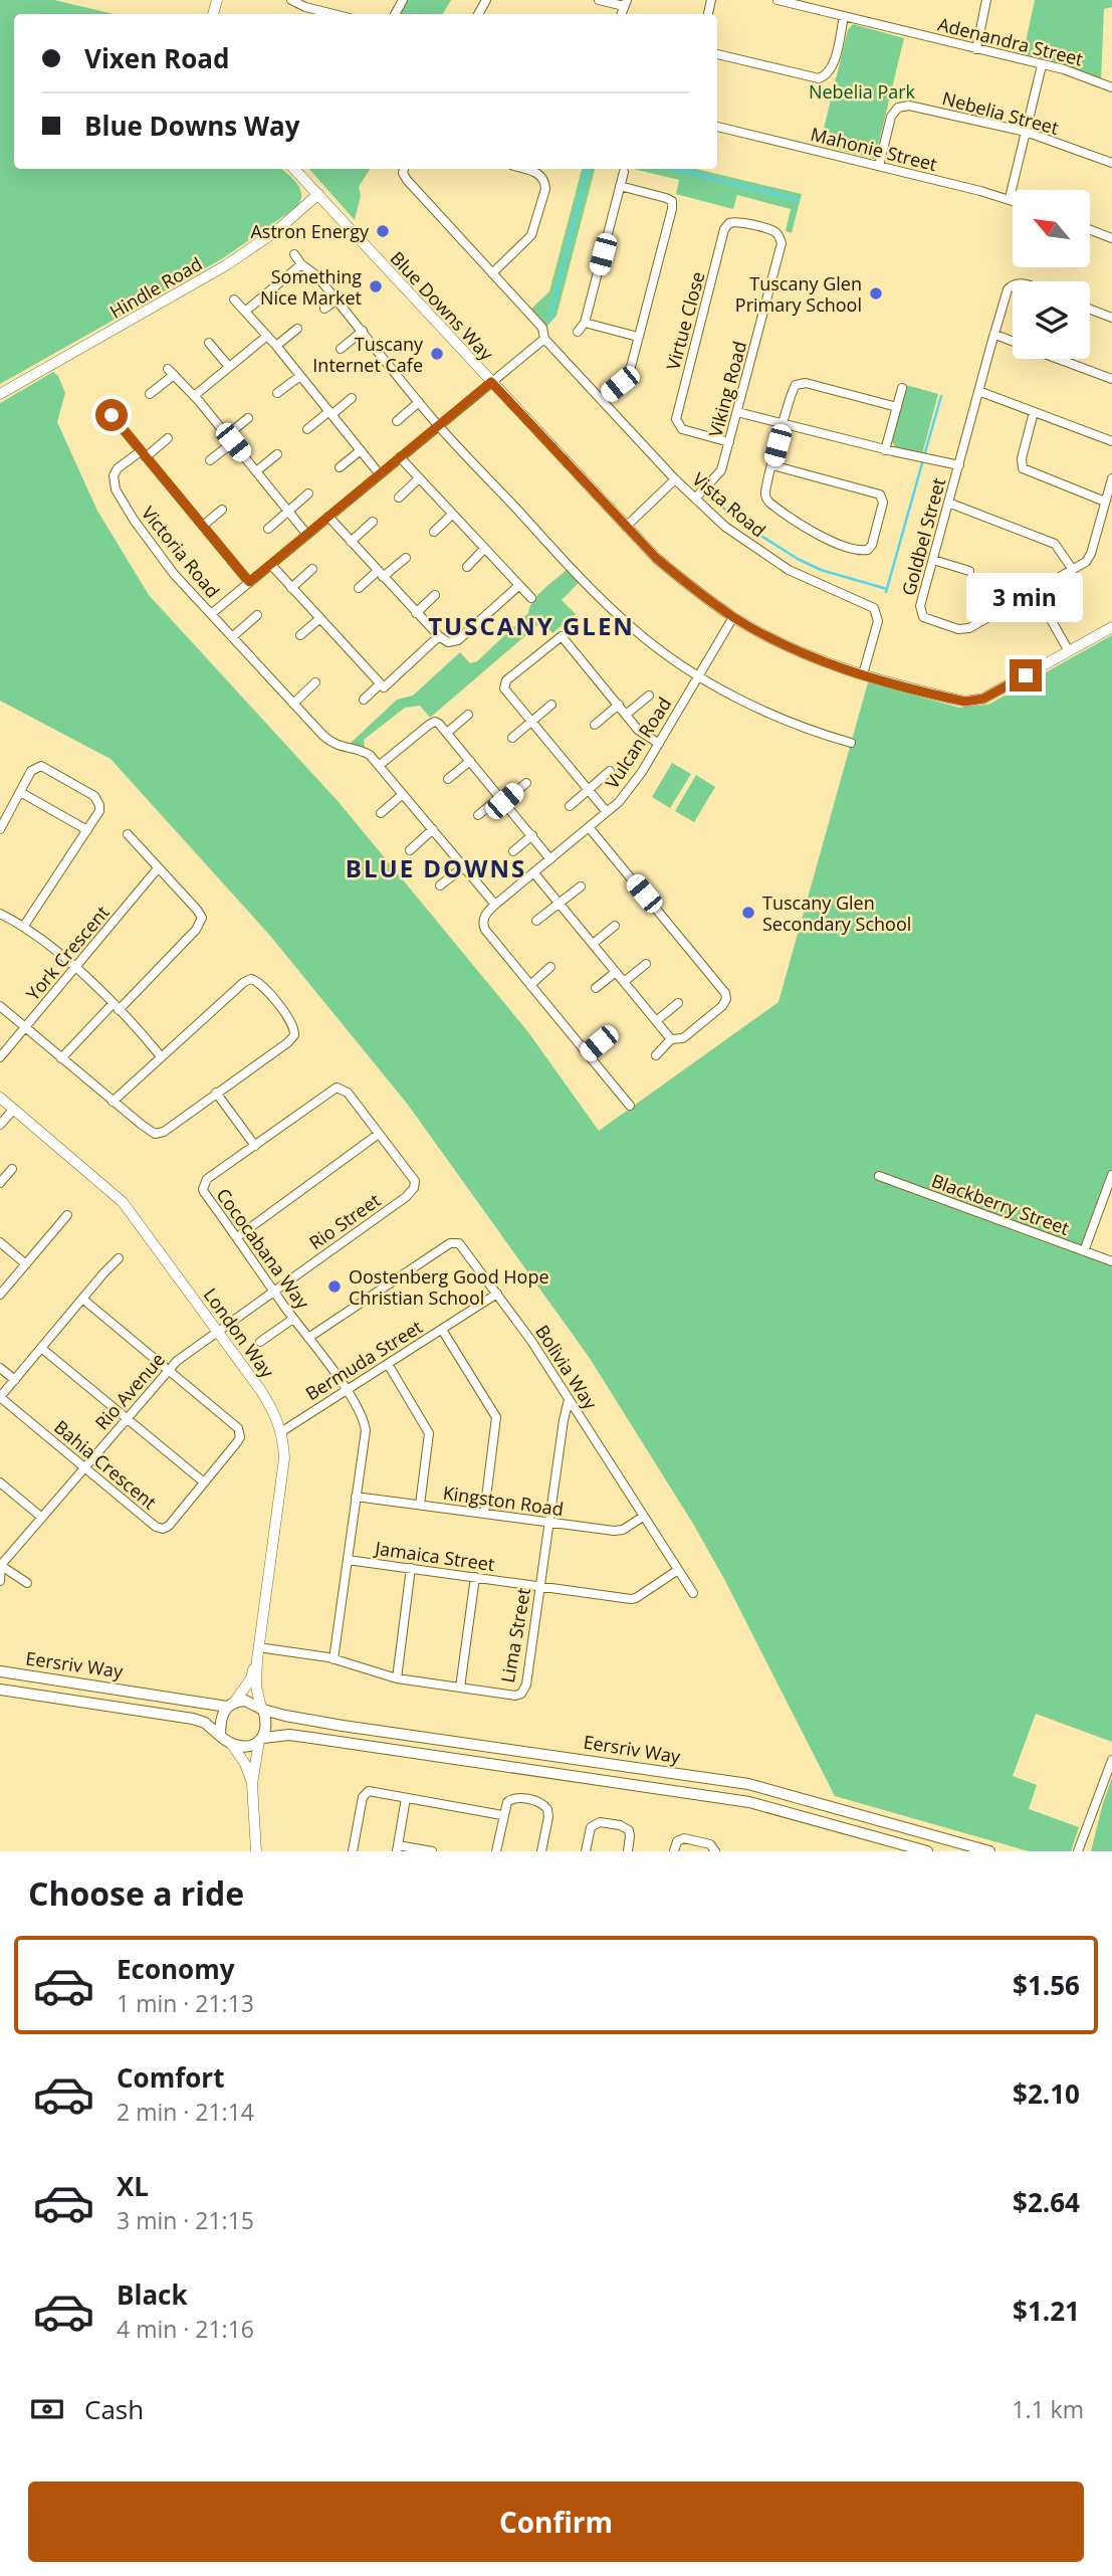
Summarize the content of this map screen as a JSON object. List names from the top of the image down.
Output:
{
  "streets": {
    "main road": ["Eersriv Way"],
    "street": [
      "Adenandra Street",
      "Nebelia Street",
      "Mahonie Street",
      "Hindle Road",
      "Blue Downs Way",
      "Virtue Close",
      "Viking Road",
      "Vista Road",
      "Goldbel Street",
      "Victoria Road",
      "Vulcan Road",
      "York Crescent",
      "Blackberry Street",
      "Rio Street",
      "Cococabana Way",
      "London Way",
      "Bermuda Street",
      "Bolivia Way",
      "Rio Avenue",
      "Bahia Crescent",
      "Kingston Road",
      "Jamaica Street",
      "Lima Street"
    ]
  },
  "crossings": [
    ["Nebelia Street", "Mahonie Street"],
    ["Hindle Road", "Blue Downs Way"],
    ["Blue Downs Way", "Vista Road"],
    ["Blue Downs Way", "Vulcan Road"],
    ["Virtue Close", "Viking Road"],
    ["Viking Road", "Vista Road"],
    ["Victoria Road", "Vulcan Road"],
    ["Rio Street", "Cococabana Way"],
    ["Rio Street", "London Way"],
    ["Rio Street", "Rio Avenue"],
    ["Cococabana Way", "Bermuda Street"],
    ["Cococabana Way", "Bolivia Way"],
    ["Cococabana Way", "Kingston Road"],
    ["Cococabana Way", "Jamaica Street"],
    ["Cococabana Way", "Lima Street"],
    ["London Way", "Bermuda Street"],
    ["London Way", "Rio Avenue"],
    ["London Way", "Lima Street"],
    ["London Way", "Eersriv Way"],
    ["Bermuda Street", "Bolivia Way"],
    ["Bolivia Way", "Kingston Road"],
    ["Bolivia Way", "Jamaica Street"],
    ["Bolivia Way", "Lima Street"],
    ["Rio Avenue", "Bahia Crescent"],
    ["Kingston Road", "Lima Street"],
    ["Jamaica Street", "Lima Street"]
  ],
  "districts": ["TUSCANY GLEN", "BLUE DOWNS"],
  "parks": ["Nebelia Park"],
  "places": [
    "Astron Energy",
    "Something Nice Market",
    "Tuscany Glen Primary School",
    "Tuscany Internet Cafe",
    "Tuscany Glen Secondary School",
    "Oostenberg Good Hope Christian School"
  ],
  "north": "top left",
  "page": {
    "banner": ["Vixen Road", "Blue Downs Way"],
    "bubble": "3 min",
    "heading": "Choose a ride",
    "list": [
      {
        "name": "Economy",
        "note": "1 min · 21:13",
        "value": "$1.56"
      },
      {
        "name": "Comfort",
        "note": "2 min · 21:14",
        "value": "$2.10"
      },
      {
        "name": "XL",
        "note": "3 min · 21:15",
        "value": "$2.64"
      },
      {
        "name": "Black",
        "note": "4 min · 21:16",
        "value": "$1.21"
      }
    ],
    "pay": ["Cash", "1.1 km"],
    "buttons": "Confirm"
  }
}
